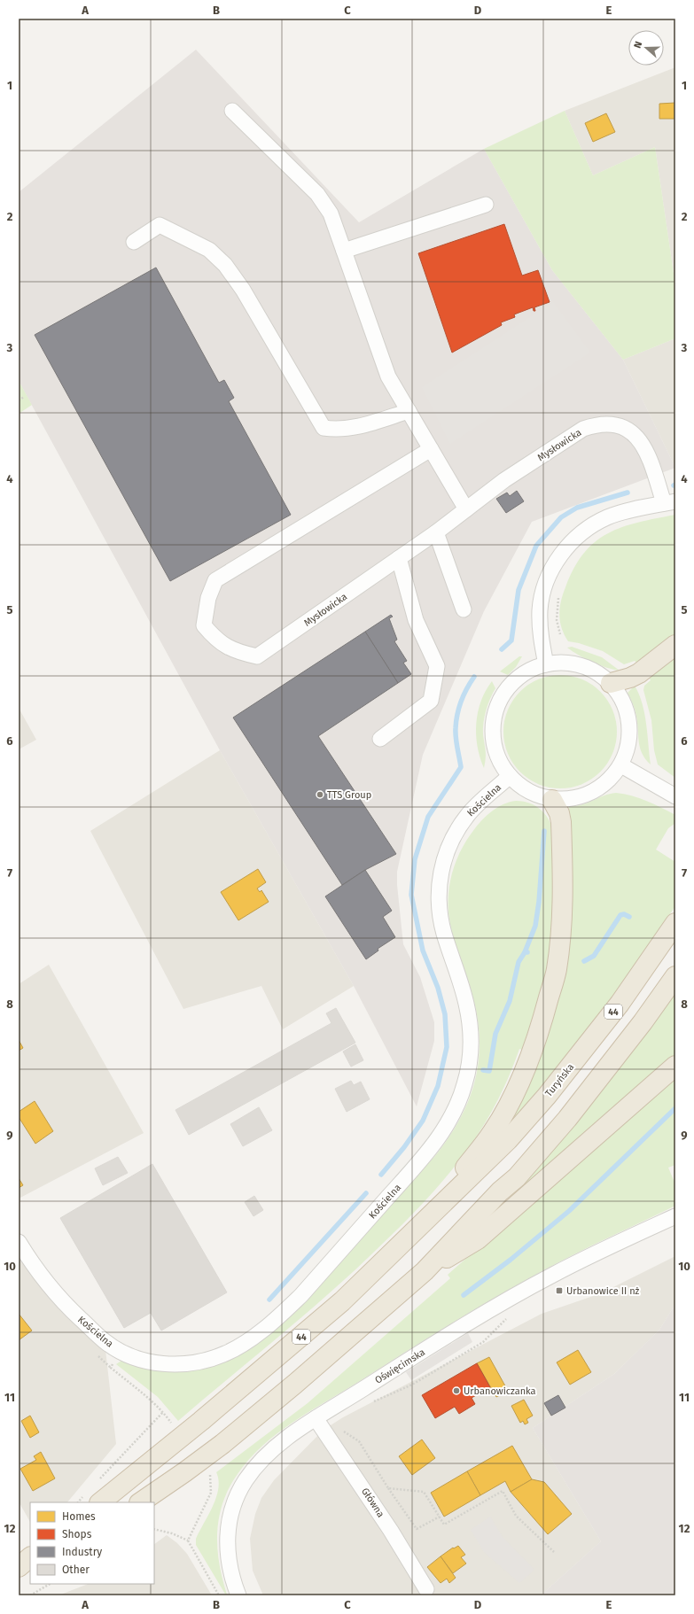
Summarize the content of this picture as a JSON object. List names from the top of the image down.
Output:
{
  "streets": {
    "highway": ["44", "Turyńska"],
    "street": [
      "Mysłowicka",
      "Kościelna",
      "Oświęcimska",
      "Główna"
    ]
  },
  "crossings": [
    ["44", "Turyńska"],
    ["Oświęcimska", "Główna"]
  ],
  "places": {
    "other": ["TTS Group", "Urbanowiczanka"],
    "transit": ["Urbanowice II nż"]
  },
  "legend": [
    "Homes",
    "Shops",
    "Industry",
    "Other"
  ],
  "north": "left",
  "grid": {
    "columns": [
      "A",
      "B",
      "C",
      "D",
      "E"
    ],
    "rows": [
      "1",
      "2",
      "3",
      "4",
      "5",
      "6",
      "7",
      "8",
      "9",
      "10",
      "11",
      "12"
    ]
  }
}
